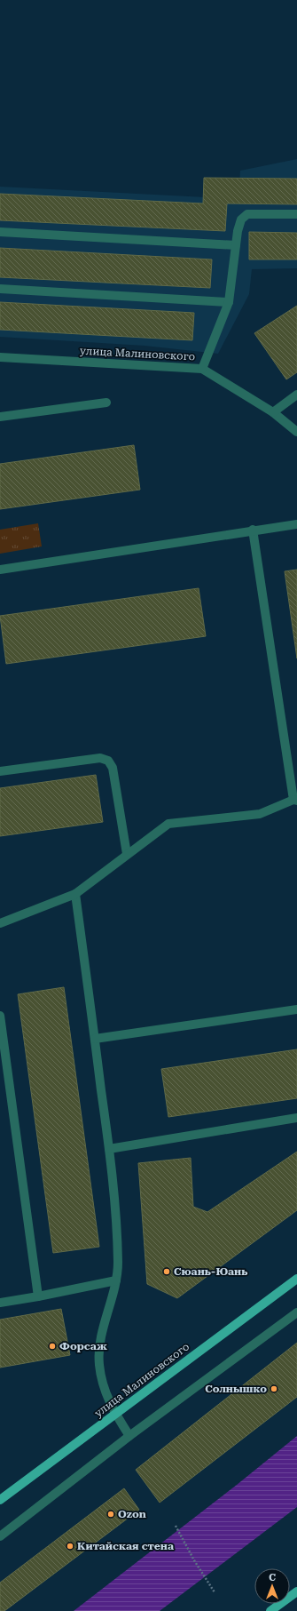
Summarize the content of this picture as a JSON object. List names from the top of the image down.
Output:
{
  "streets": {
    "main road": ["улица Малиновского"]
  },
  "places": [
    "Сюань-Юань",
    "Форсаж",
    "Солнышко",
    "Ozon",
    "Китайская стена"
  ],
  "north": "top"
}
